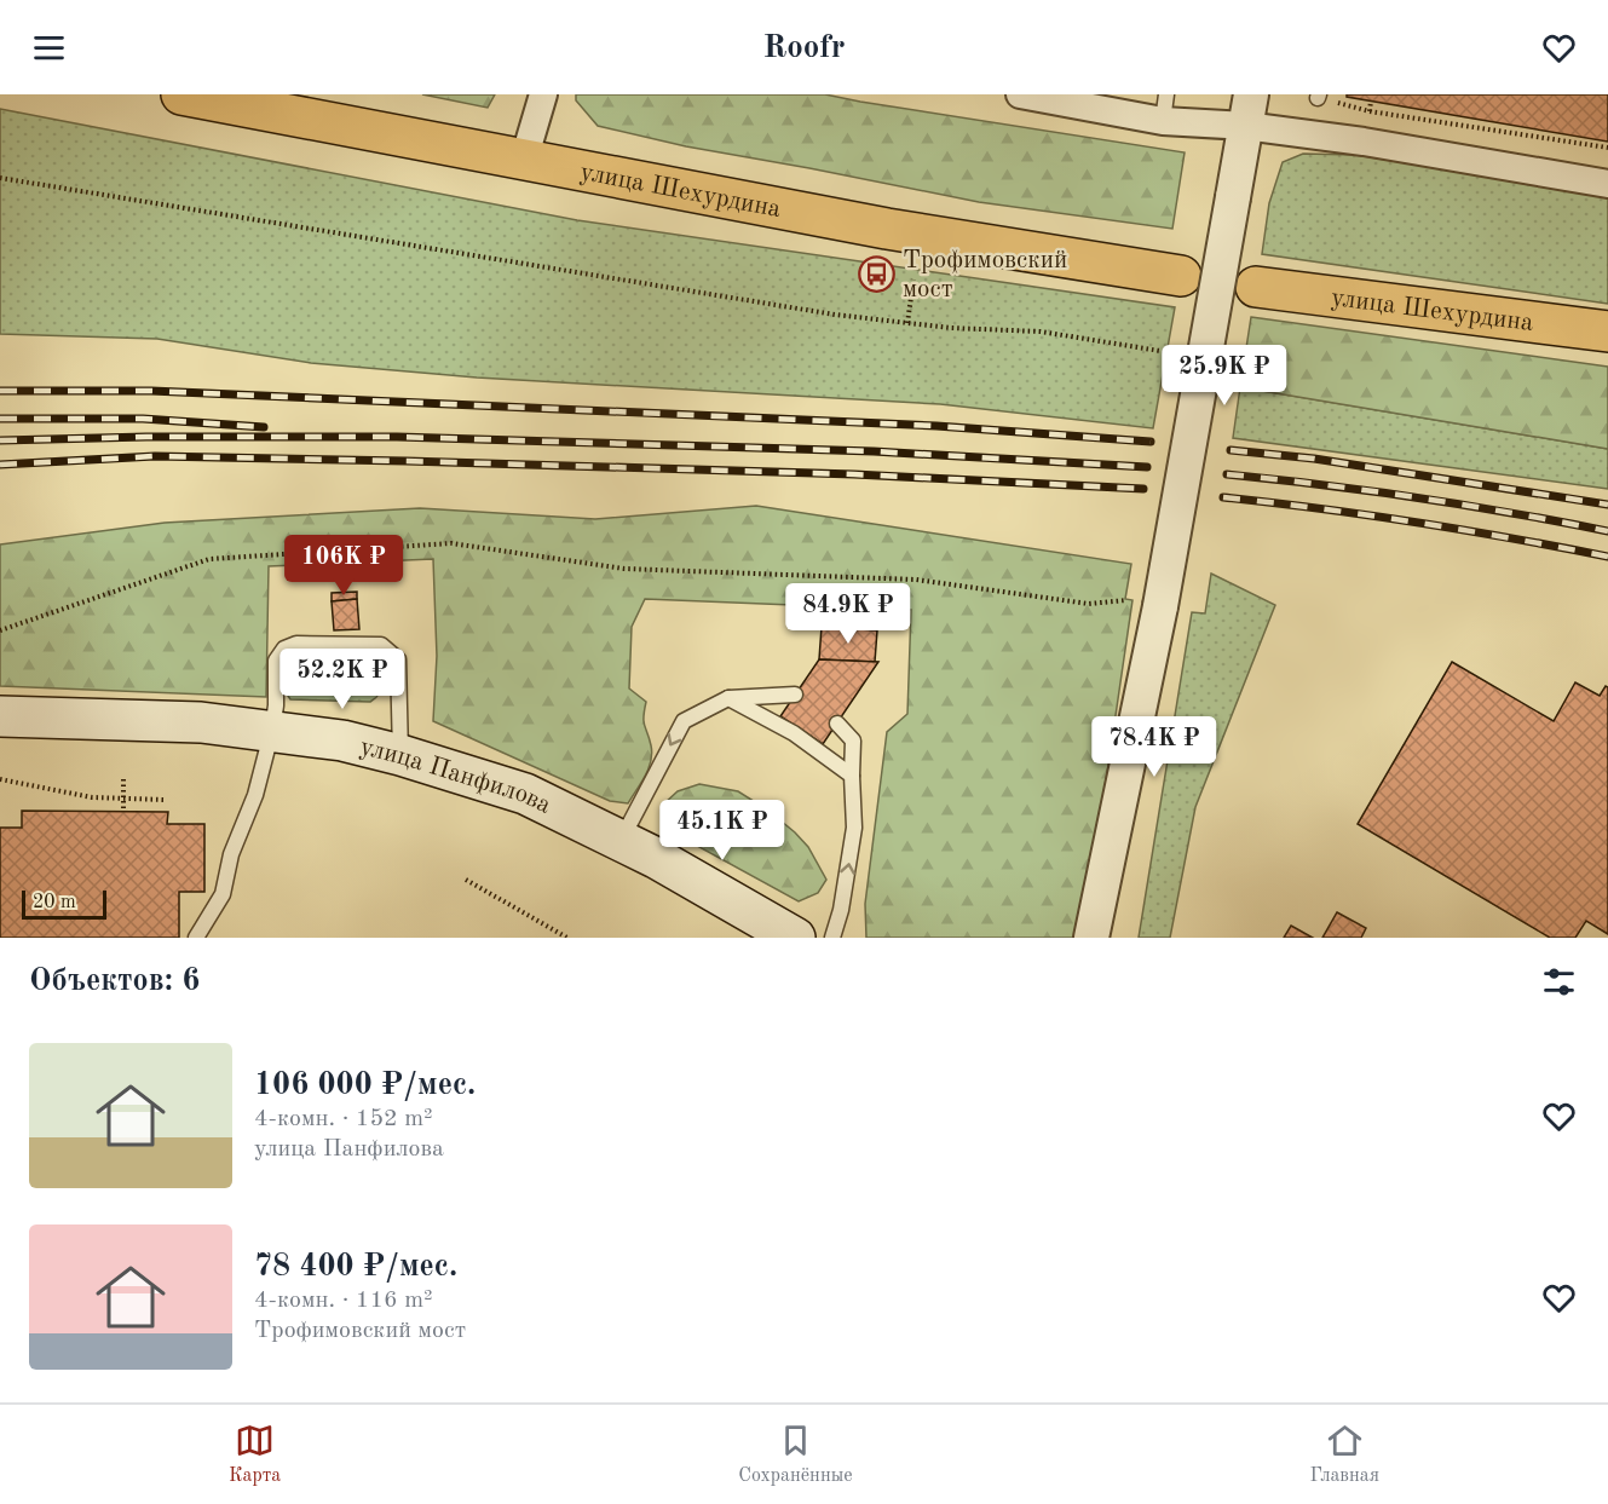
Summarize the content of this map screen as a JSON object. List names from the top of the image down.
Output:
{
  "streets": {
    "main road": ["улица Шехурдина", "улица Панфилова"]
  },
  "places": {
    "bus stop": ["Трофимовский мост"]
  },
  "scale_bar": "20 m",
  "page": {
    "header": "Roofr",
    "price": [
      "25.9K ₽",
      "106K ₽",
      "84.9K ₽",
      "52.2K ₽",
      "78.4K ₽",
      "45.1K ₽"
    ],
    "scale": "20 m",
    "heading": "Объектов: 6",
    "list": [
      {
        "name": "106 000 ₽/мес.",
        "note": "4-комн. · 152 m² · улица Панфилова"
      },
      {
        "name": "78 400 ₽/мес.",
        "note": "4-комн. · 116 m² · Трофимовский мост"
      }
    ],
    "tabs": ["Карта", "Сохранённые", "Главная"]
  }
}
